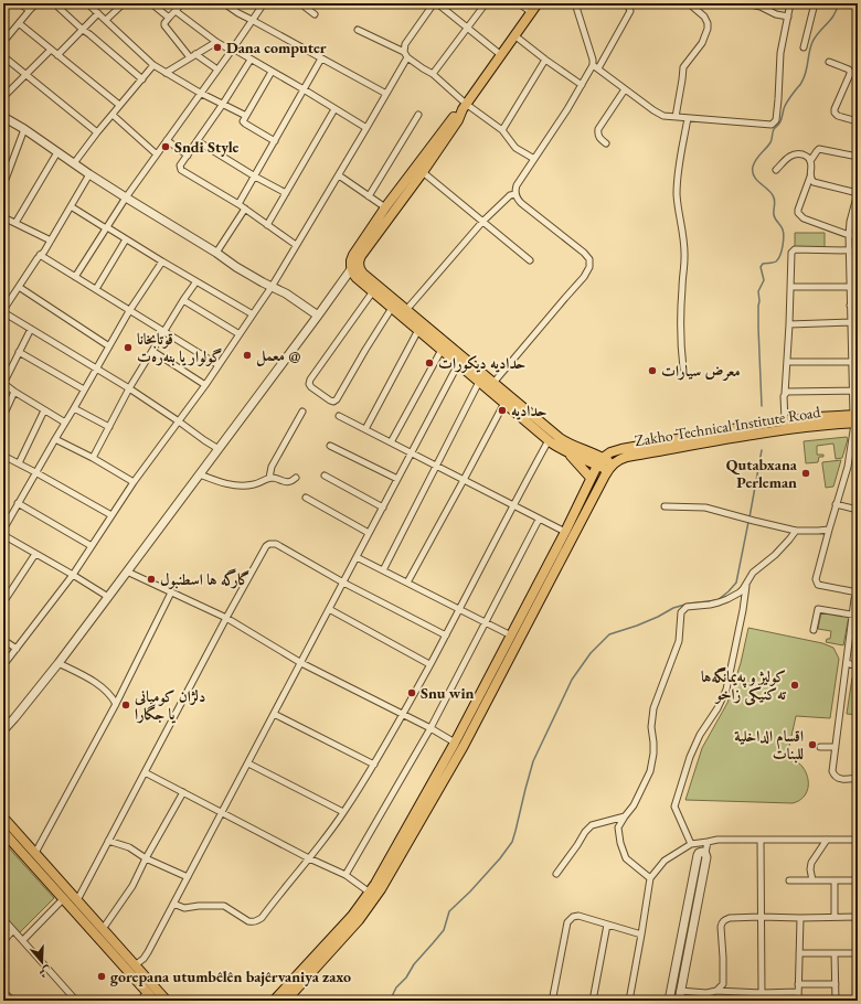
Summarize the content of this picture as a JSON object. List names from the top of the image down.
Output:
{
  "streets": {
    "main road": ["Zakho Technical Institute Road"]
  },
  "places": [
    "Dana computer",
    "Sndi Style",
    "قوتابخانا گولوار یا بنەرەت",
    "معمل @",
    "حداديه ديكورات",
    "معرض سيارات",
    "حداديه",
    "Qutabxana Perleman",
    "گارگه ها اسطنبول",
    "كوليژ و په‌يمانگه‌ها ته‌كنيكى زاخو",
    "Snu win",
    "دلژان کومپانی یا جگارا",
    "اقسام الداخلیة للبنات",
    "gorepana utumbêlên bajêrvaniya zaxo"
  ],
  "north": "bottom"
}
